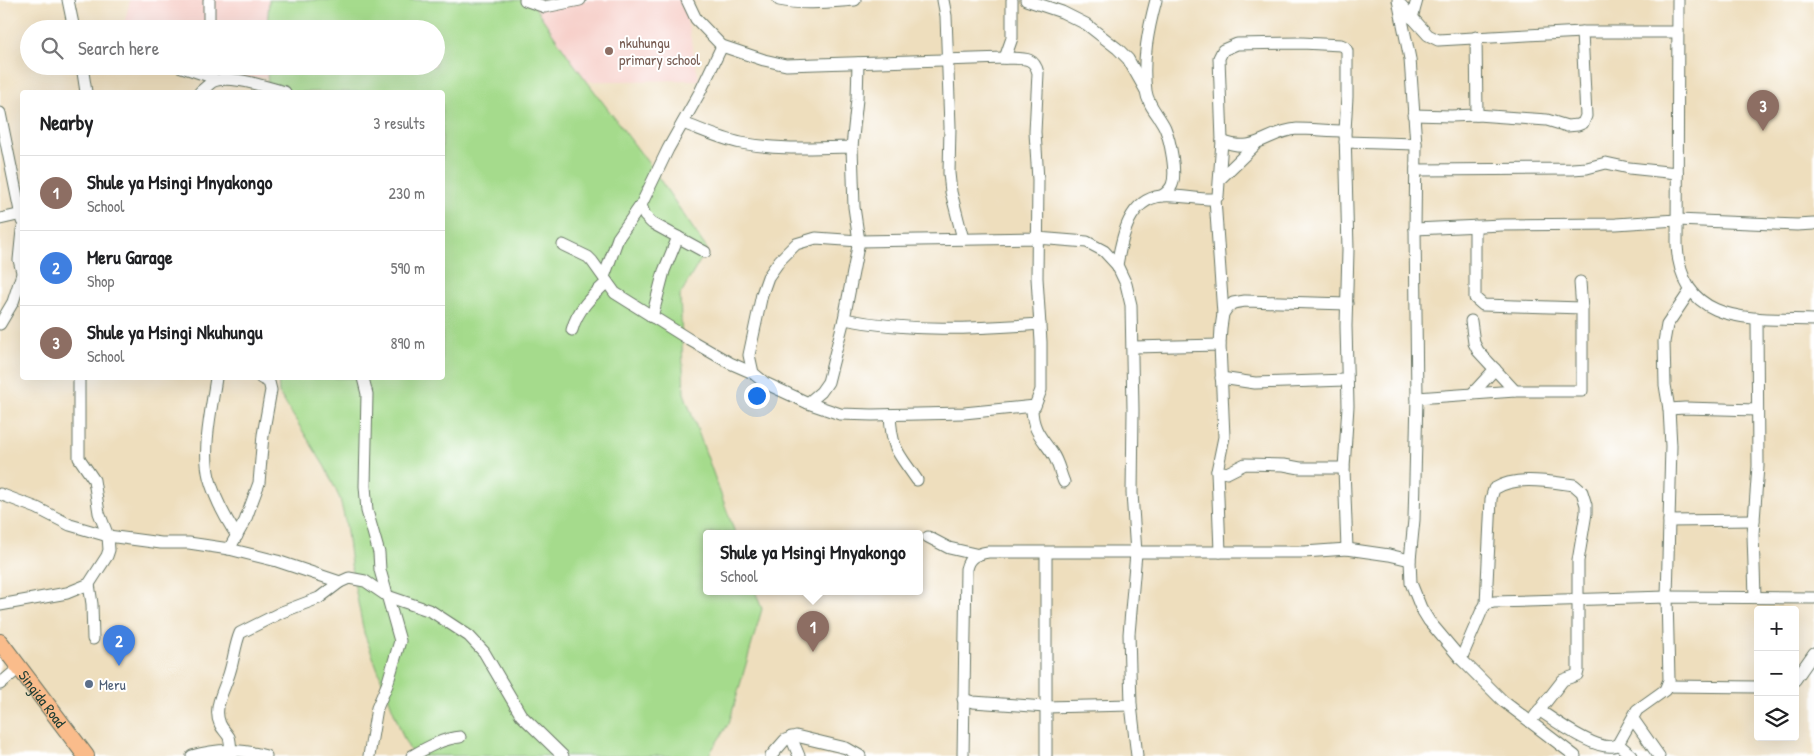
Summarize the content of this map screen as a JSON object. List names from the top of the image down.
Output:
{
  "streets": {
    "highway": ["Singida Road"]
  },
  "places": ["nkuhungu primary school", "Meru"],
  "page": {
    "search": "Search here",
    "pins": ["3", "1", "2"],
    "heading": ["Nearby", "3 results"],
    "list": [
      {
        "mark": "1",
        "name": "Shule ya Msingi Mnyakongo",
        "note": "School",
        "value": "230 m"
      },
      {
        "mark": "2",
        "name": "Meru Garage",
        "note": "Shop",
        "value": "590 m"
      },
      {
        "mark": "3",
        "name": "Shule ya Msingi Nkuhungu",
        "note": "School",
        "value": "890 m"
      }
    ],
    "popup": ["Shule ya Msingi Mnyakongo", "School"],
    "map_buttons": ["+", "−"]
  }
}
